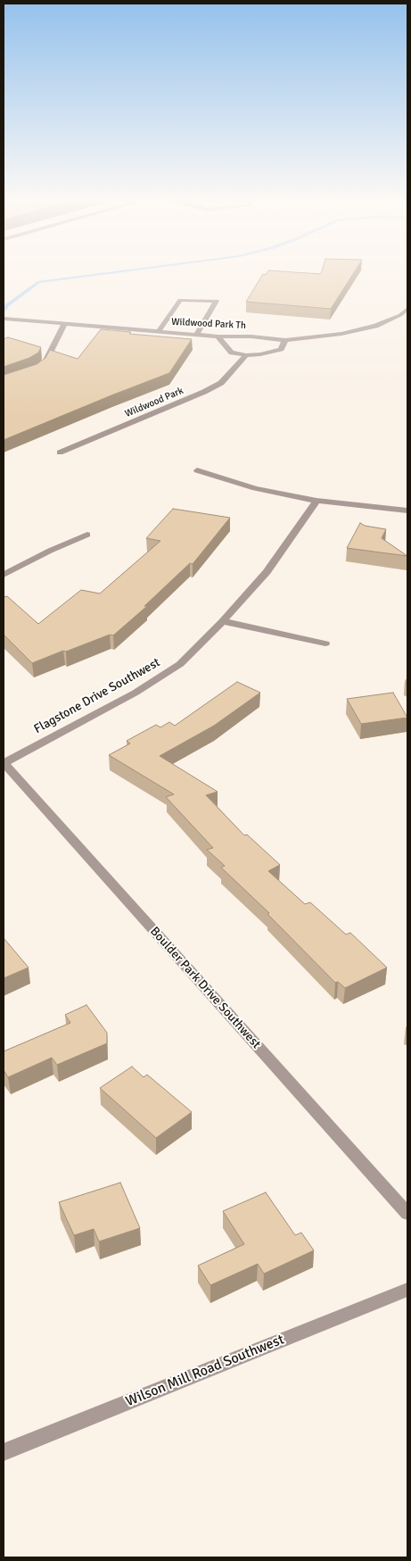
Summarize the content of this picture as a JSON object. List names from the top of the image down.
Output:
{
  "streets": {
    "street": [
      "Wildwood Park Th",
      "Wildwood Park",
      "Flagstone Drive Southwest",
      "Boulder Park Drive Southwest",
      "Wilson Mill Road Southwest"
    ]
  },
  "crossings": [
    ["Flagstone Drive Southwest", "Boulder Park Drive Southwest"]
  ]
}
